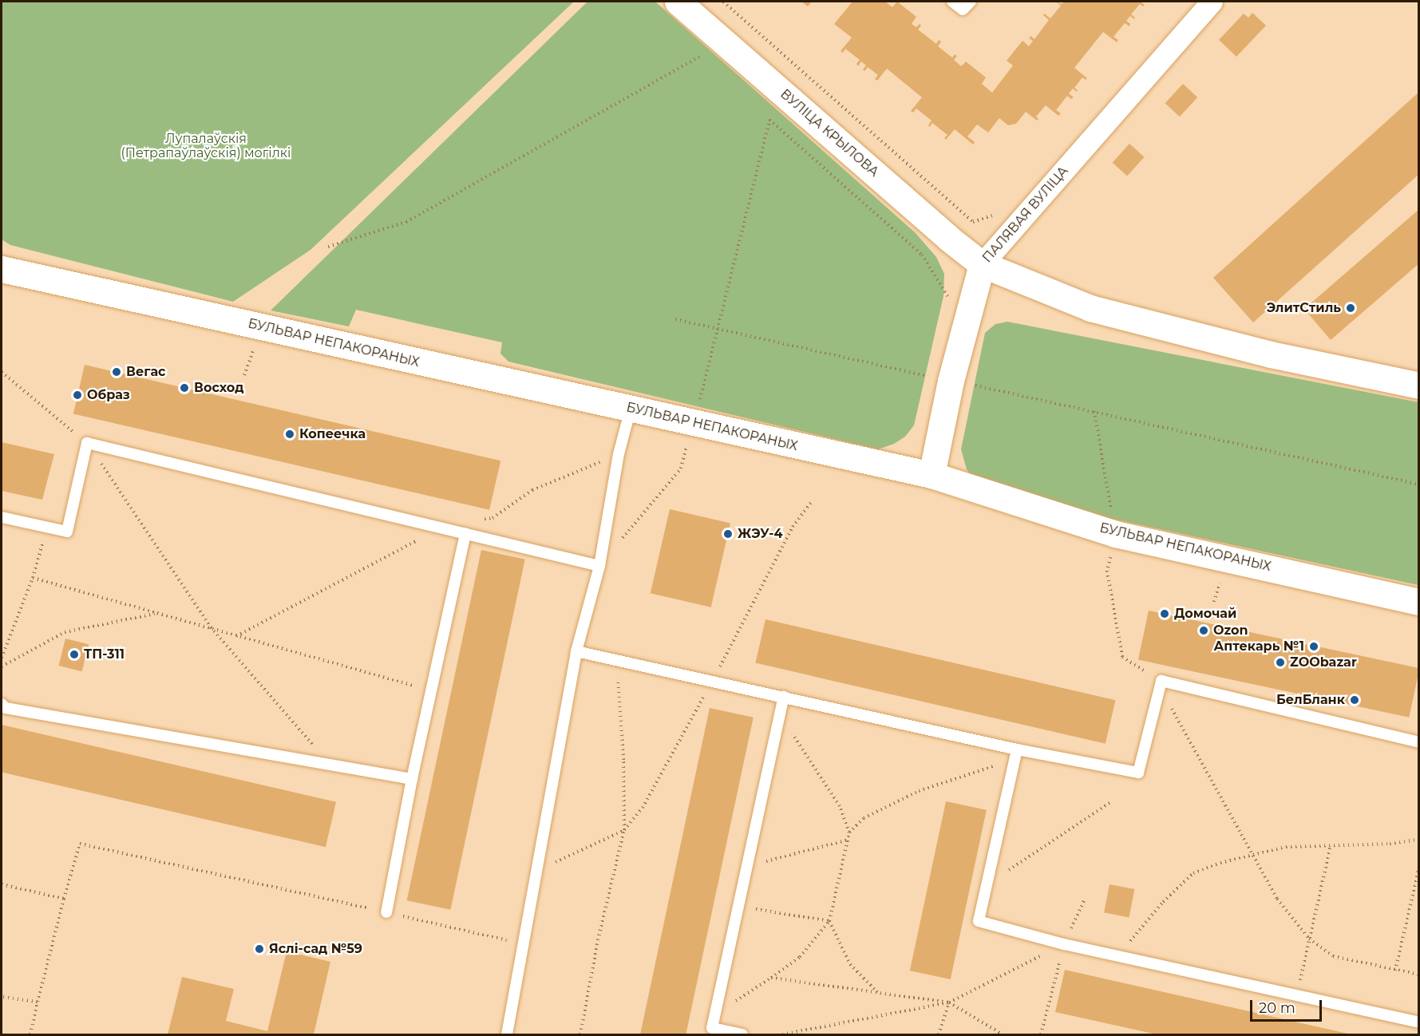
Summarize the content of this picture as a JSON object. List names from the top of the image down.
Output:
{
  "streets": {
    "main road": ["ВУЛІЦА КРЫЛОВА", "ПАЛЯВАЯ ВУЛІЦА", "БУЛЬВАР НЕПАКОРАНЫХ"]
  },
  "crossings": [
    ["ВУЛІЦА КРЫЛОВА", "ПАЛЯВАЯ ВУЛІЦА"],
    ["ПАЛЯВАЯ ВУЛІЦА", "БУЛЬВАР НЕПАКОРАНЫХ"]
  ],
  "parks": ["Лупалаўскія (Петрапаўлаўскія) могілкі"],
  "places": [
    "ЭлитСтиль",
    "Вегас",
    "Восход",
    "Образ",
    "Копеечка",
    "ЖЭУ-4",
    "Домочай",
    "Ozon",
    "Аптекарь №1",
    "ТП-311",
    "ZOObazar",
    "БелБланк",
    "Яслі-сад №59"
  ],
  "scale_bar": "20 m"
}
